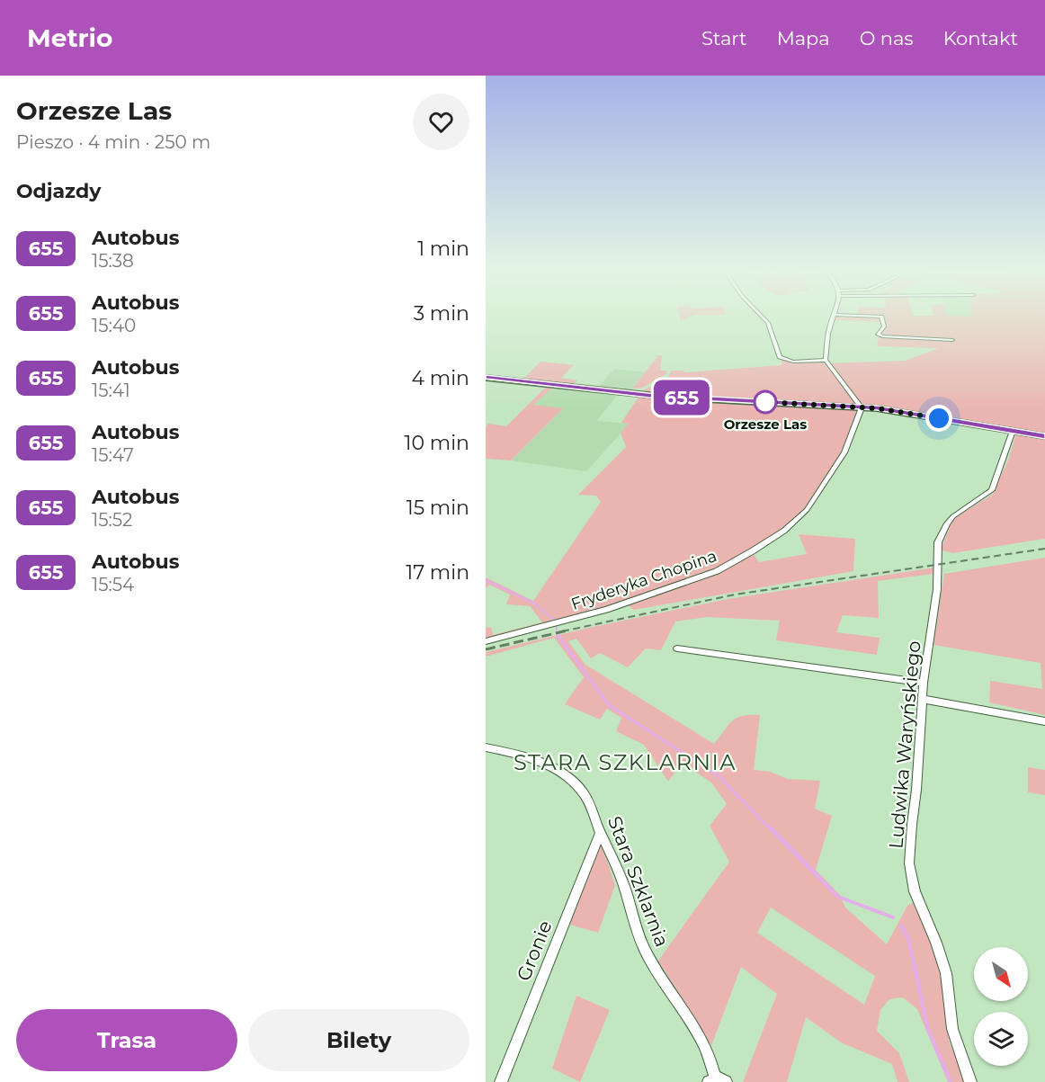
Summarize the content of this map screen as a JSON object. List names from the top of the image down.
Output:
{
  "streets": {
    "street": [
      "Fryderyka Chopina",
      "Ludwika Waryńskiego",
      "Stara Szklarnia",
      "Gronie"
    ]
  },
  "crossings": [
    ["Stara Szklarnia", "Gronie"]
  ],
  "districts": ["STARA SZKLARNIA"],
  "places": ["Orzesze Las"],
  "lines": ["bus line 655"],
  "north": "bottom right",
  "page": {
    "header": "Metrio",
    "nav": [
      "Start",
      "Mapa",
      "O nas",
      "Kontakt"
    ],
    "heading": [
      ["Orzesze Las", "Pieszo · 4 min · 250 m"],
      "Odjazdy"
    ],
    "on_map": "655",
    "list": [
      {
        "mark": "655",
        "name": "Autobus",
        "note": "15:38",
        "value": "1 min"
      },
      {
        "mark": "655",
        "name": "Autobus",
        "note": "15:40",
        "value": "3 min"
      },
      {
        "mark": "655",
        "name": "Autobus",
        "note": "15:41",
        "value": "4 min"
      },
      {
        "mark": "655",
        "name": "Autobus",
        "note": "15:47",
        "value": "10 min"
      },
      {
        "mark": "655",
        "name": "Autobus",
        "note": "15:52",
        "value": "15 min"
      },
      {
        "mark": "655",
        "name": "Autobus",
        "note": "15:54",
        "value": "17 min"
      }
    ],
    "buttons": ["Trasa", "Bilety"]
  }
}
